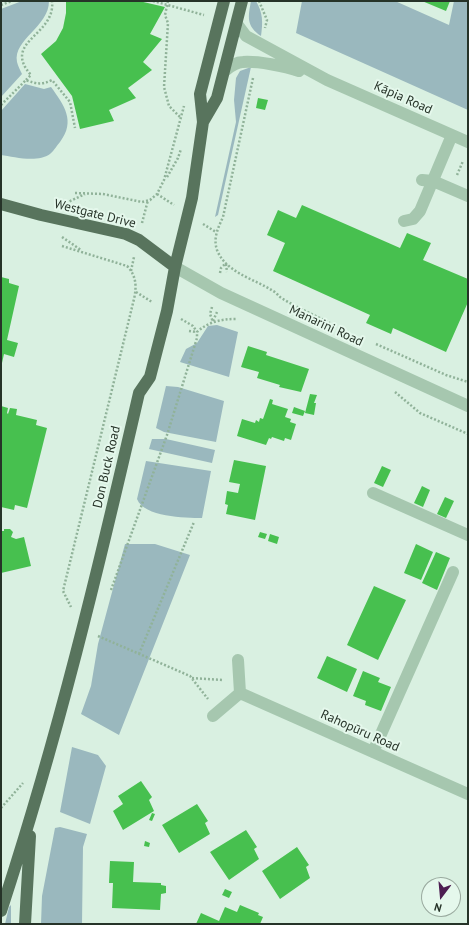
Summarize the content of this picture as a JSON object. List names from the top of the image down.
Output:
{
  "streets": {
    "main road": ["Westgate Drive", "Don Buck Road"],
    "street": ["Kāpia Road", "Manarini Road", "Rahopūru Road"]
  },
  "crossings": [
    ["Kāpia Road", "Don Buck Road"],
    ["Westgate Drive", "Manarini Road"],
    ["Westgate Drive", "Don Buck Road"],
    ["Manarini Road", "Don Buck Road"]
  ],
  "north": "bottom"
}
